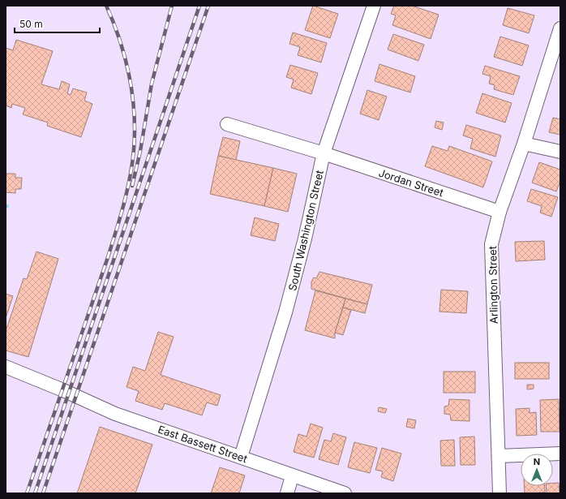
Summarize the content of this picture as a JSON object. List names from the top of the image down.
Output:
{
  "streets": {
    "street": [
      "Jordan Street",
      "South Washington Street",
      "Arlington Street",
      "East Bassett Street"
    ]
  },
  "crossings": [
    ["Jordan Street", "South Washington Street"],
    ["Jordan Street", "Arlington Street"],
    ["South Washington Street", "East Bassett Street"]
  ],
  "scale_bar": "50 m",
  "north": "top"
}
